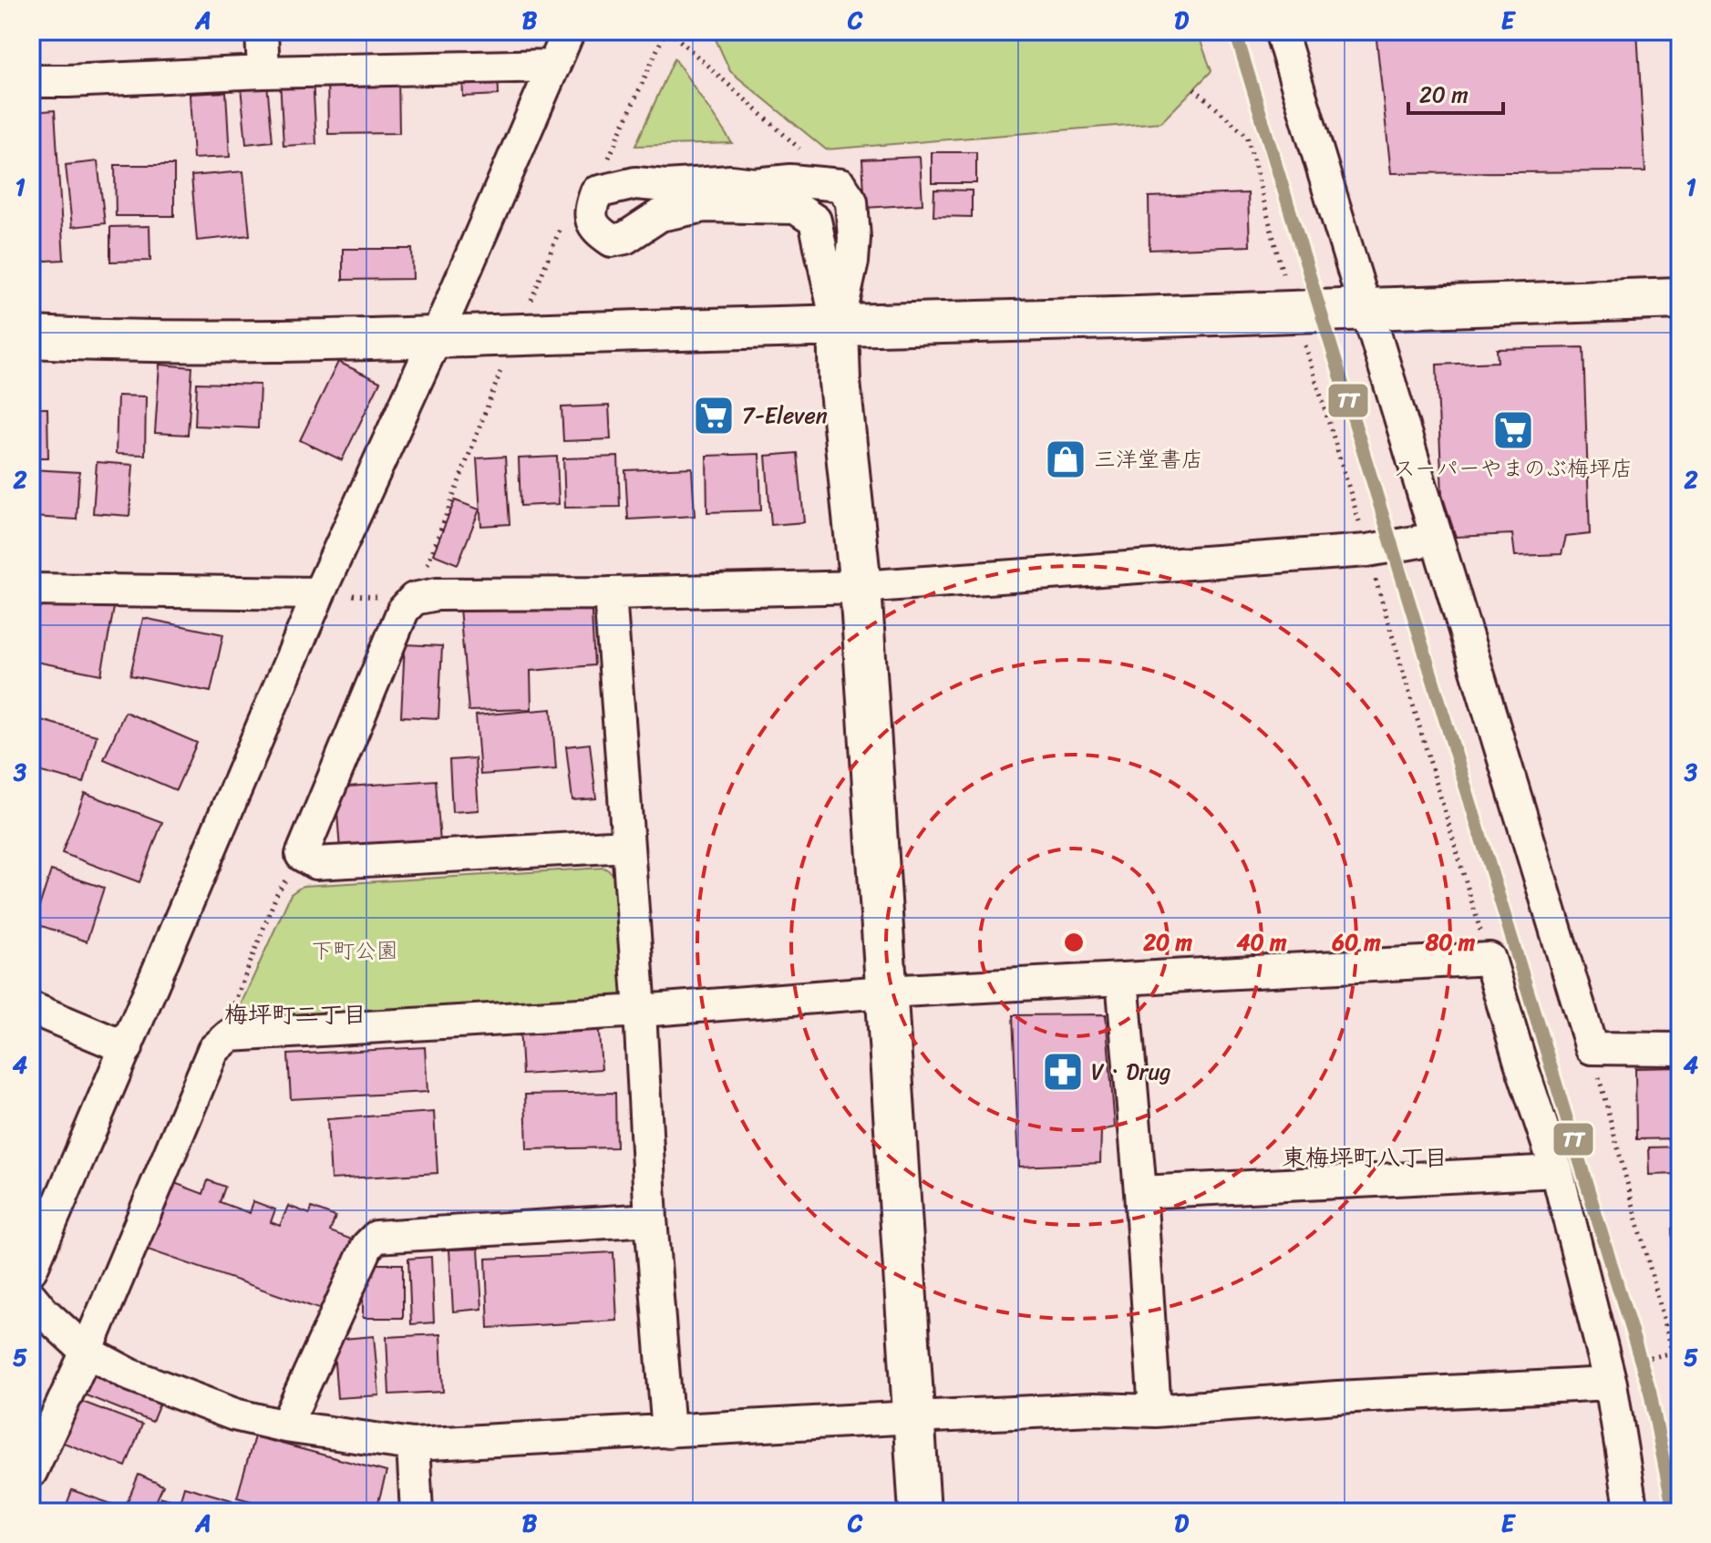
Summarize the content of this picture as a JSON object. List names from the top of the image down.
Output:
{
  "districts": ["梅坪町二丁目", "東梅坪町八丁目"],
  "parks": ["下町公園"],
  "places": {
    "supermarket": ["7-Eleven", "スーパーやまのぶ梅坪店"],
    "shop": ["三洋堂書店"],
    "pharmacy": ["V・Drug"]
  },
  "lines": ["transit line TT"],
  "scale_bar": "20 m",
  "grid": {
    "columns": [
      "A",
      "B",
      "C",
      "D",
      "E"
    ],
    "rows": [
      "1",
      "2",
      "3",
      "4",
      "5"
    ]
  },
  "rings": [
    "20 m",
    "40 m",
    "60 m",
    "80 m"
  ]
}
